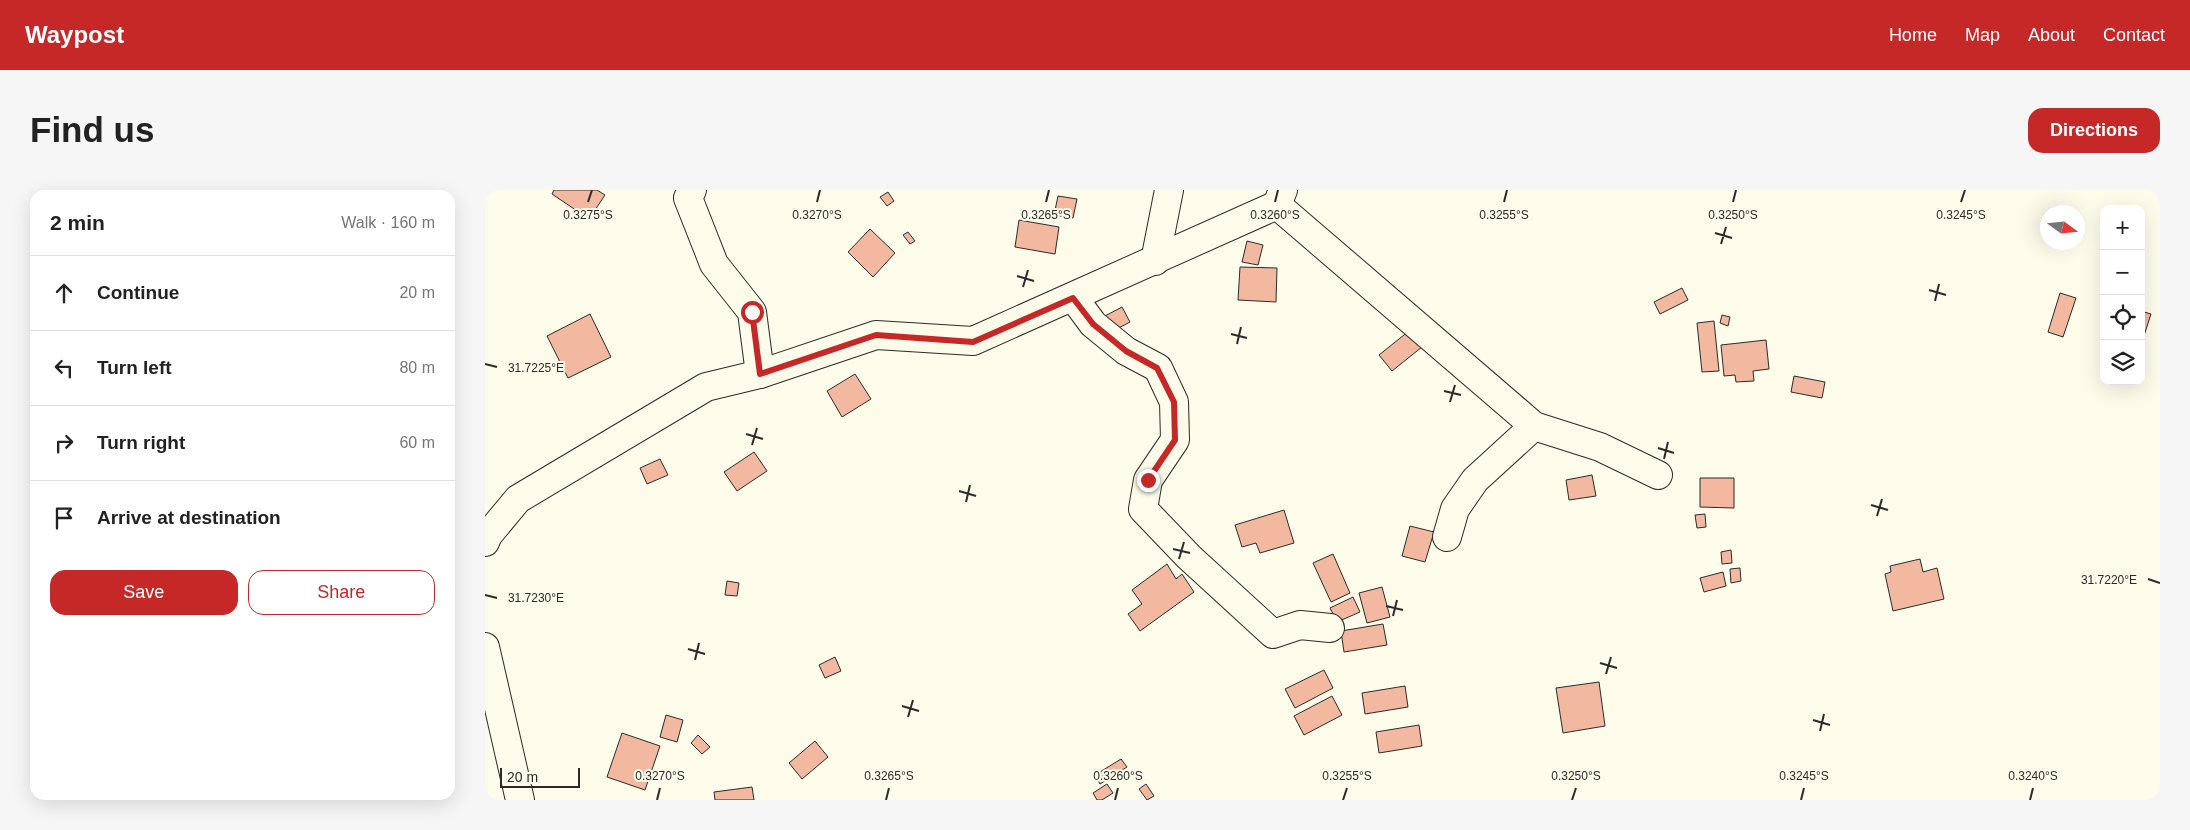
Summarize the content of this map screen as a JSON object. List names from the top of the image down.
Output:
{
  "scale_bar": "20 m",
  "north": "right",
  "page": {
    "header": "Waypost",
    "nav": [
      "Home",
      "Map",
      "About",
      "Contact"
    ],
    "buttons": [
      "Directions",
      ["Save", "Share"]
    ],
    "title": "Find us",
    "heading": ["2 min", "Walk · 160 m"],
    "map_buttons": ["+", "−"],
    "list": [
      ["Continue", "20 m"],
      ["Turn left", "80 m"],
      ["Turn right", "60 m"],
      "Arrive at destination"
    ],
    "scale": "20 m"
  },
  "coordinates": [
    "0.3275°S",
    "0.3270°S",
    "0.3265°S",
    "0.3260°S",
    "0.3255°S",
    "0.3250°S",
    "0.3245°S",
    "31.7225°E",
    "31.7220°E",
    "31.7230°E",
    "0.3240°S"
  ]
}
